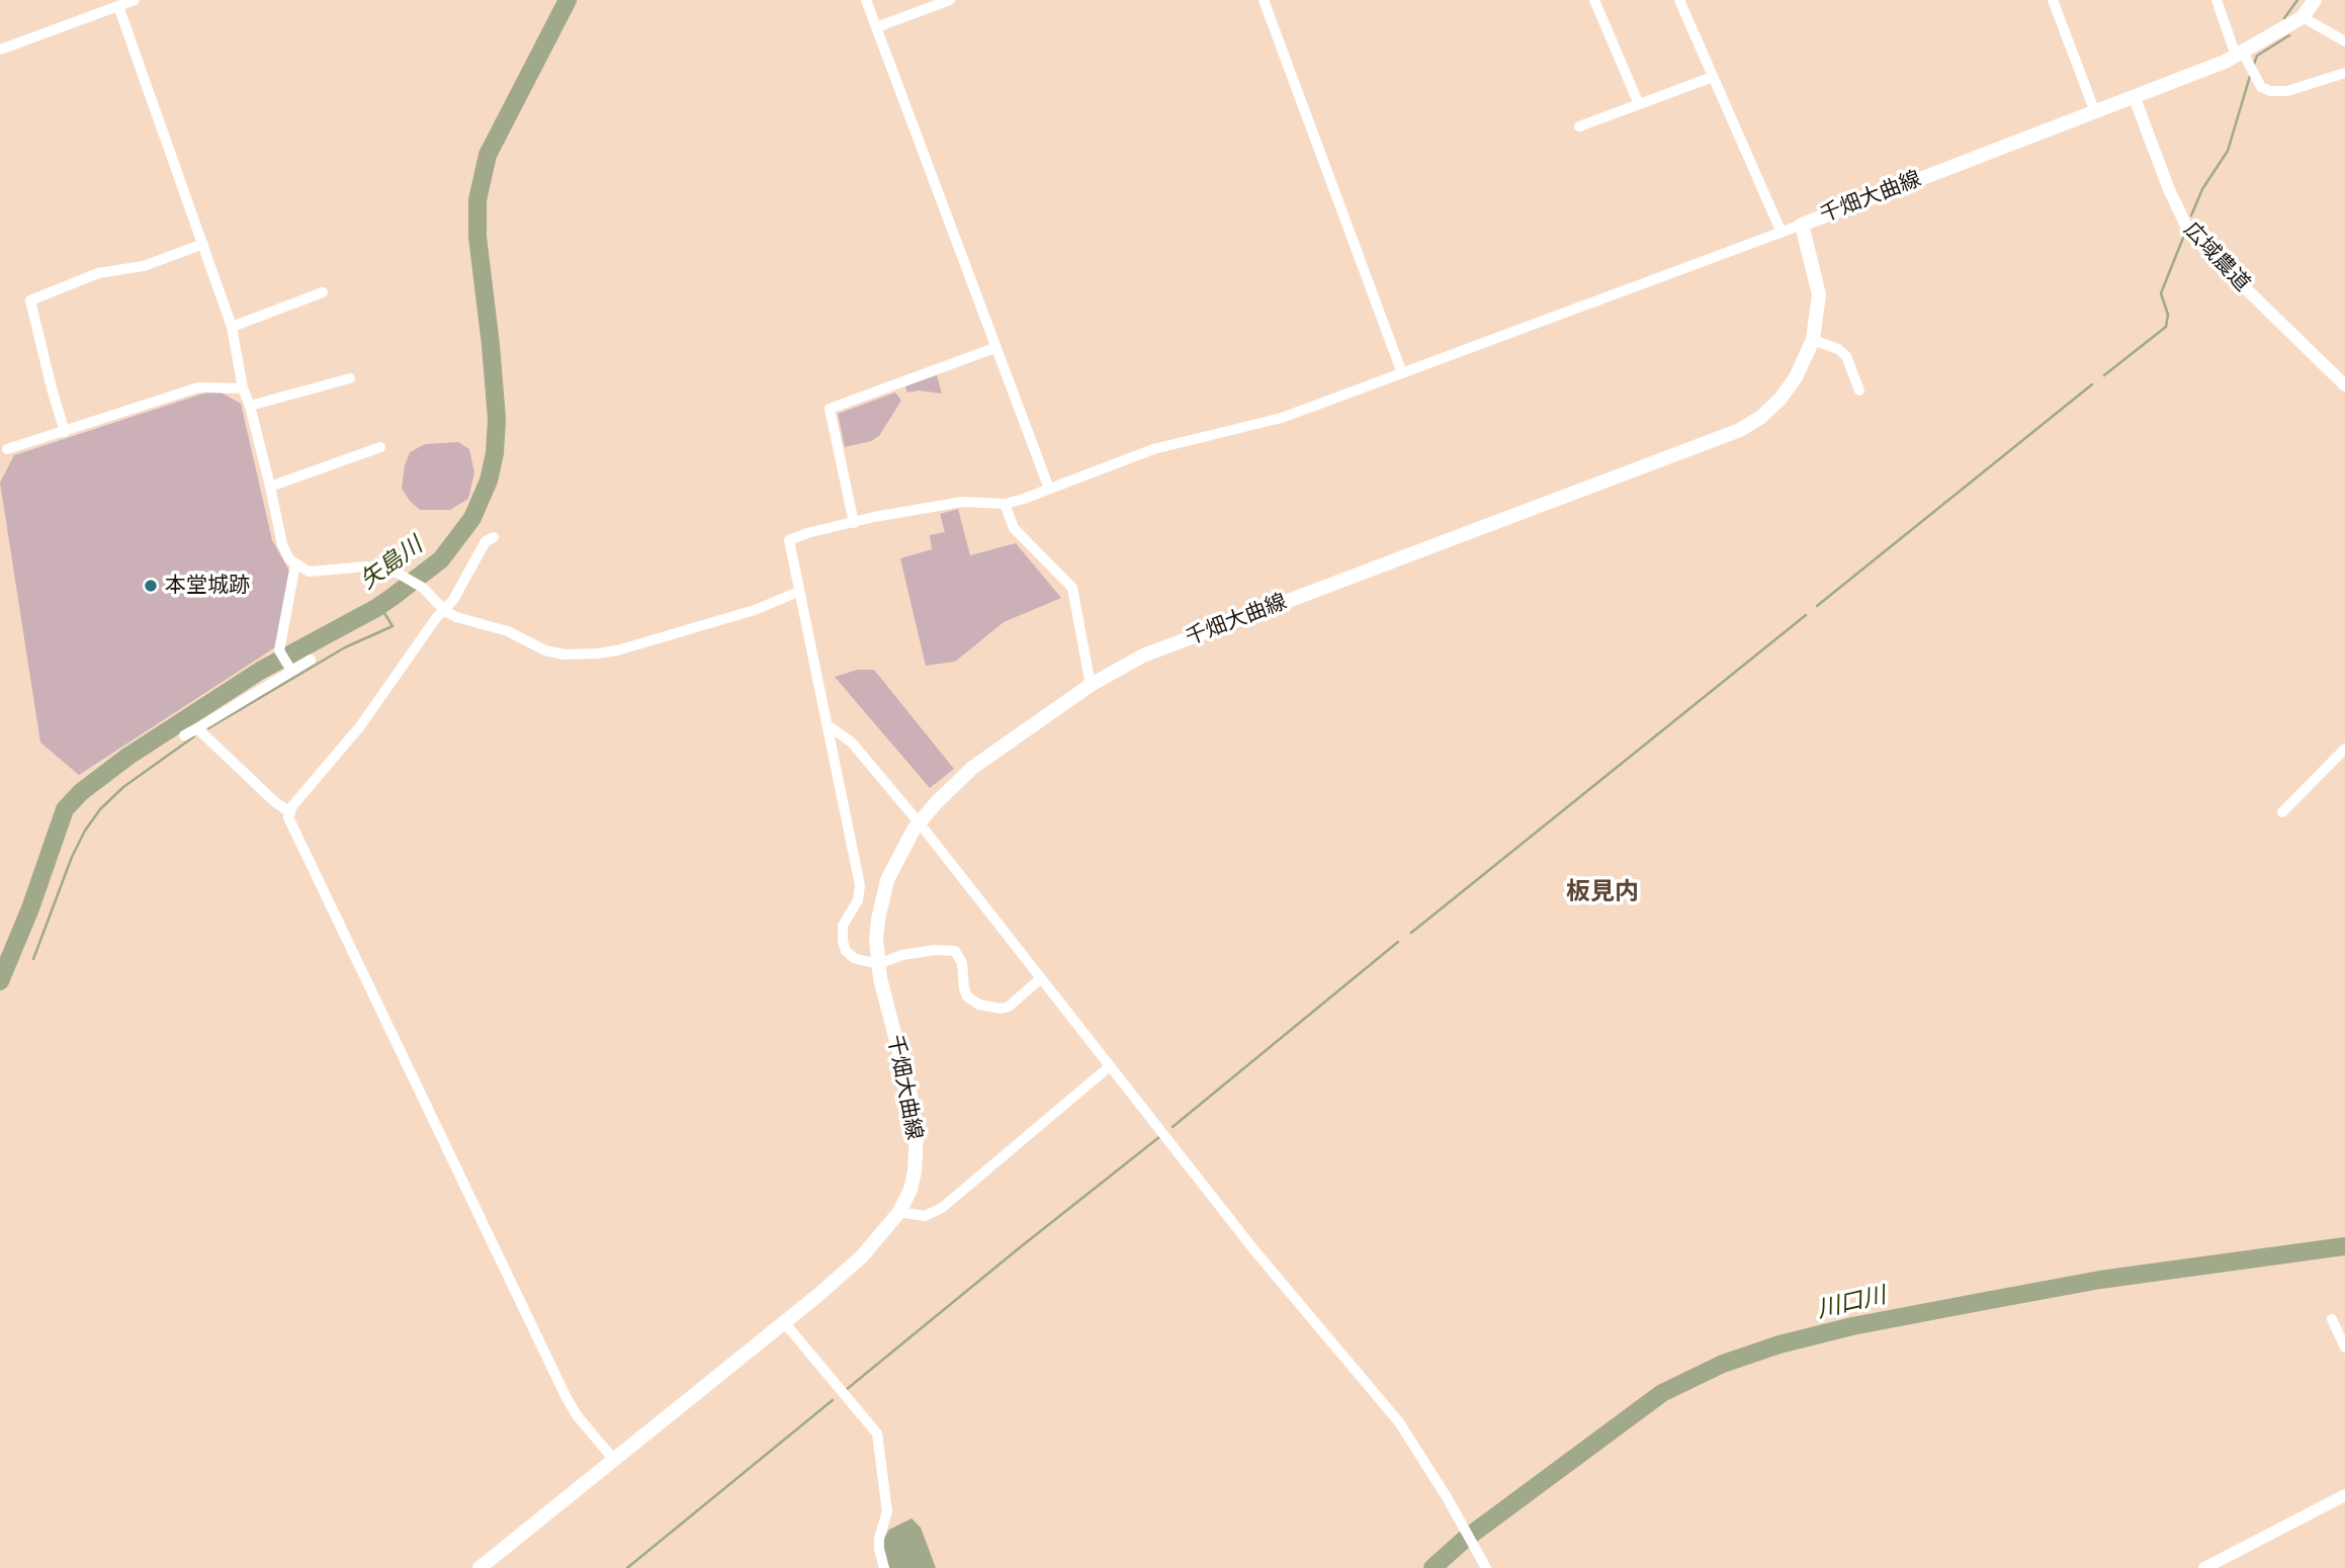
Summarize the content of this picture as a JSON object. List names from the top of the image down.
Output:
{
  "streets": {
    "main road": ["千畑大曲線"],
    "street": ["広域農道"]
  },
  "crossings": [
    ["千畑大曲線", "広域農道"]
  ],
  "districts": ["板見内"],
  "water": ["矢島川", "川口川"],
  "places": ["本堂城跡"]
}
